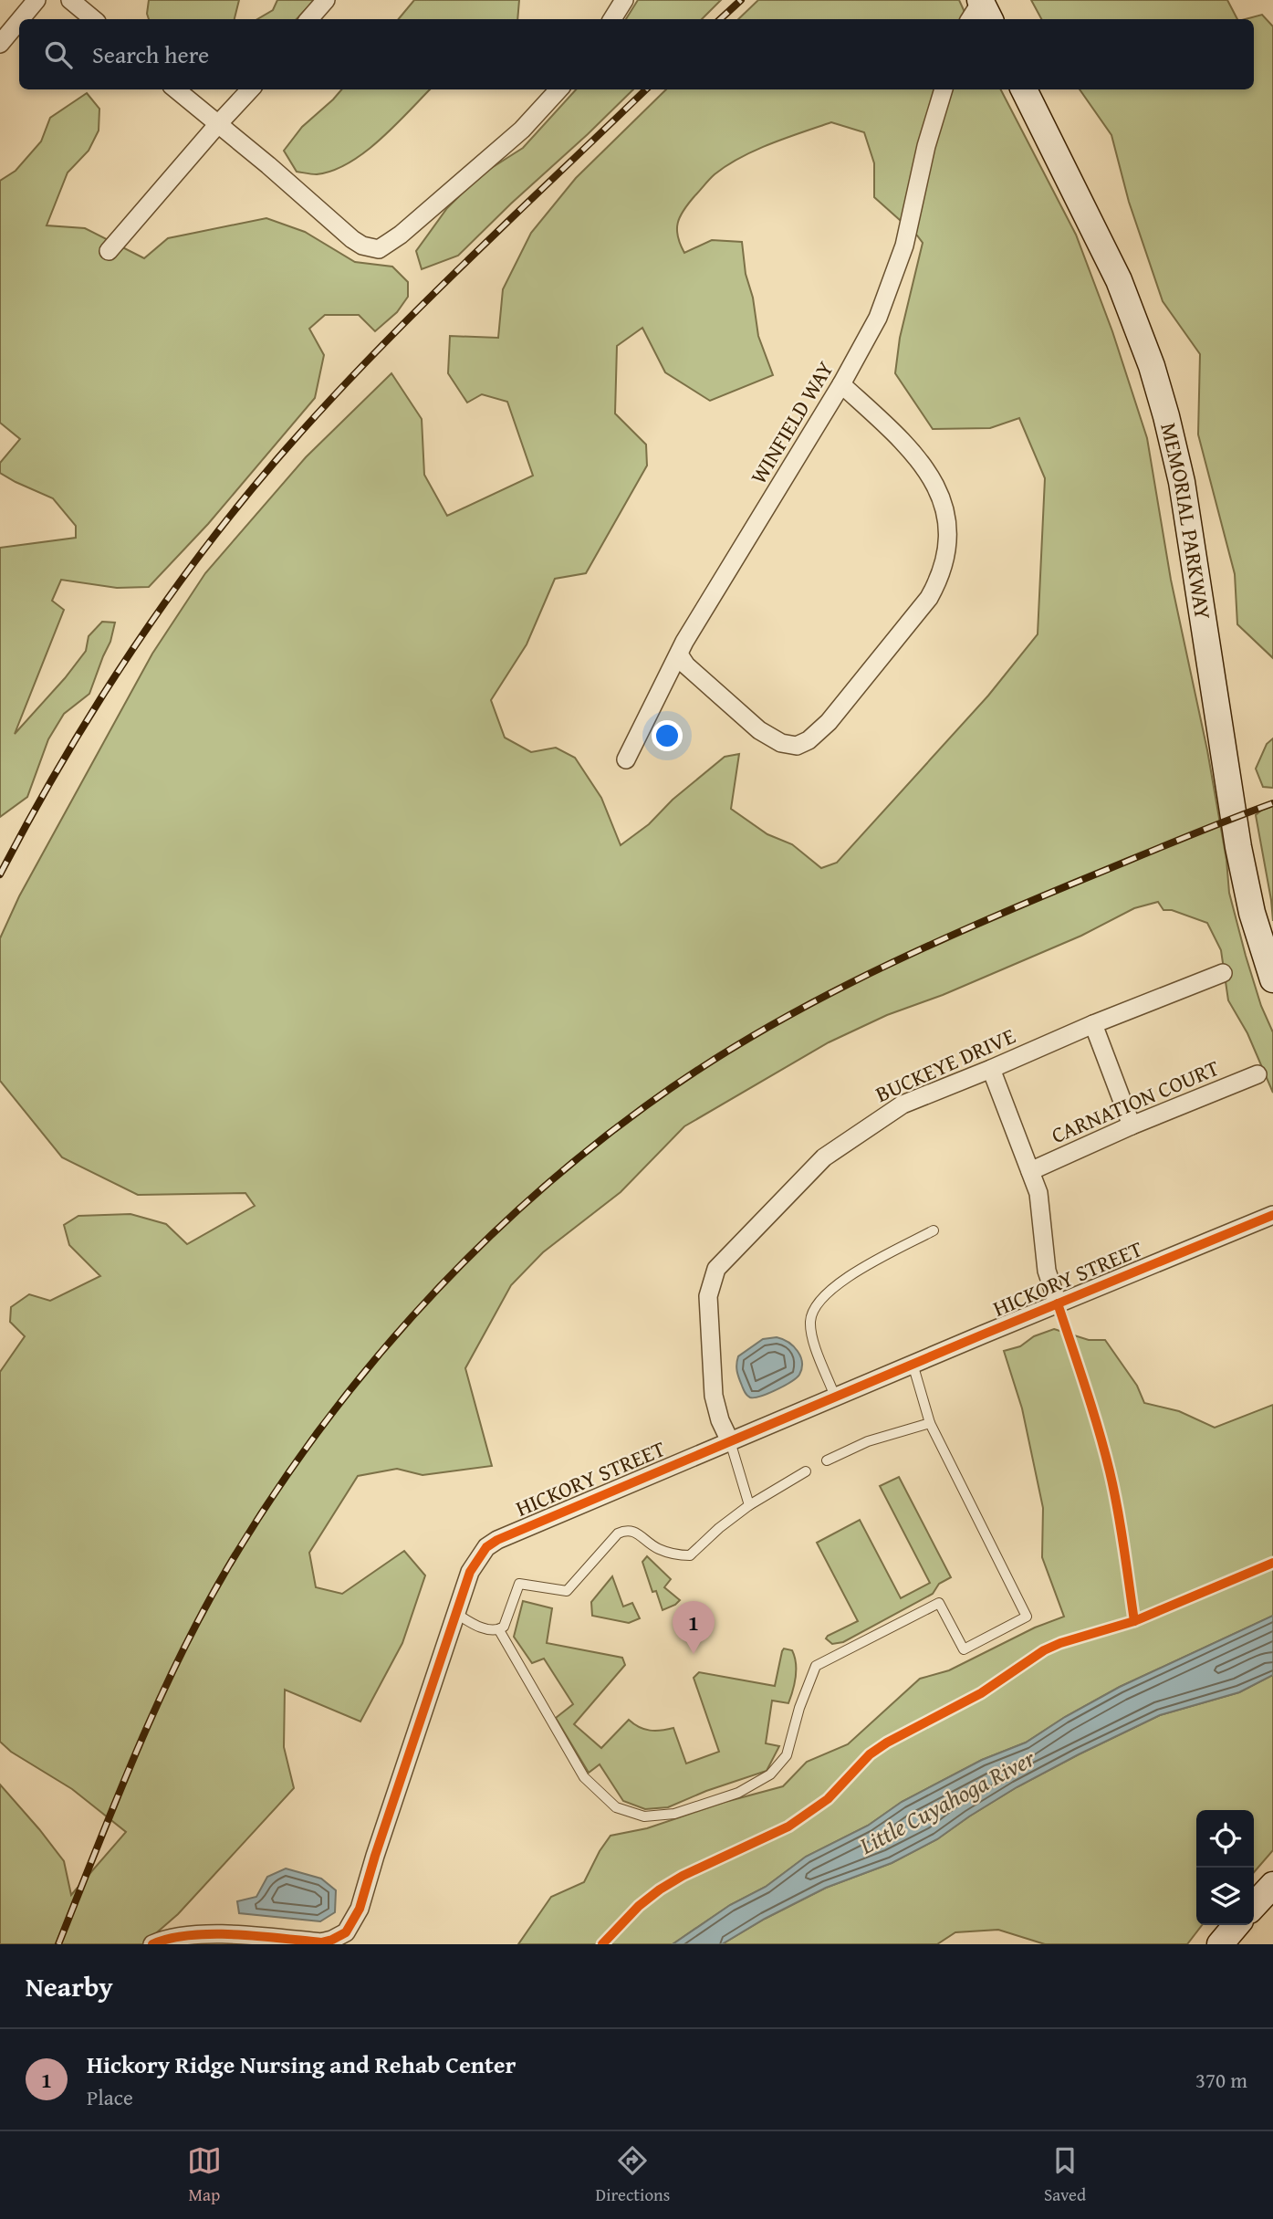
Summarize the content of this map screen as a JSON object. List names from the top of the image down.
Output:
{
  "streets": {
    "main road": ["MEMORIAL PARKWAY"],
    "street": [
      "WINFIELD WAY",
      "BUCKEYE DRIVE",
      "CARNATION COURT",
      "HICKORY STREET"
    ]
  },
  "crossings": [
    ["BUCKEYE DRIVE", "HICKORY STREET"]
  ],
  "water": ["Little Cuyahoga River"],
  "page": {
    "search": "Search here",
    "pins": "1",
    "heading": "Nearby",
    "list": [
      {
        "mark": "1",
        "name": "Hickory Ridge Nursing and Rehab Center",
        "note": "Place",
        "value": "370 m"
      }
    ],
    "nav": ["Map", "Directions", "Saved"]
  }
}
